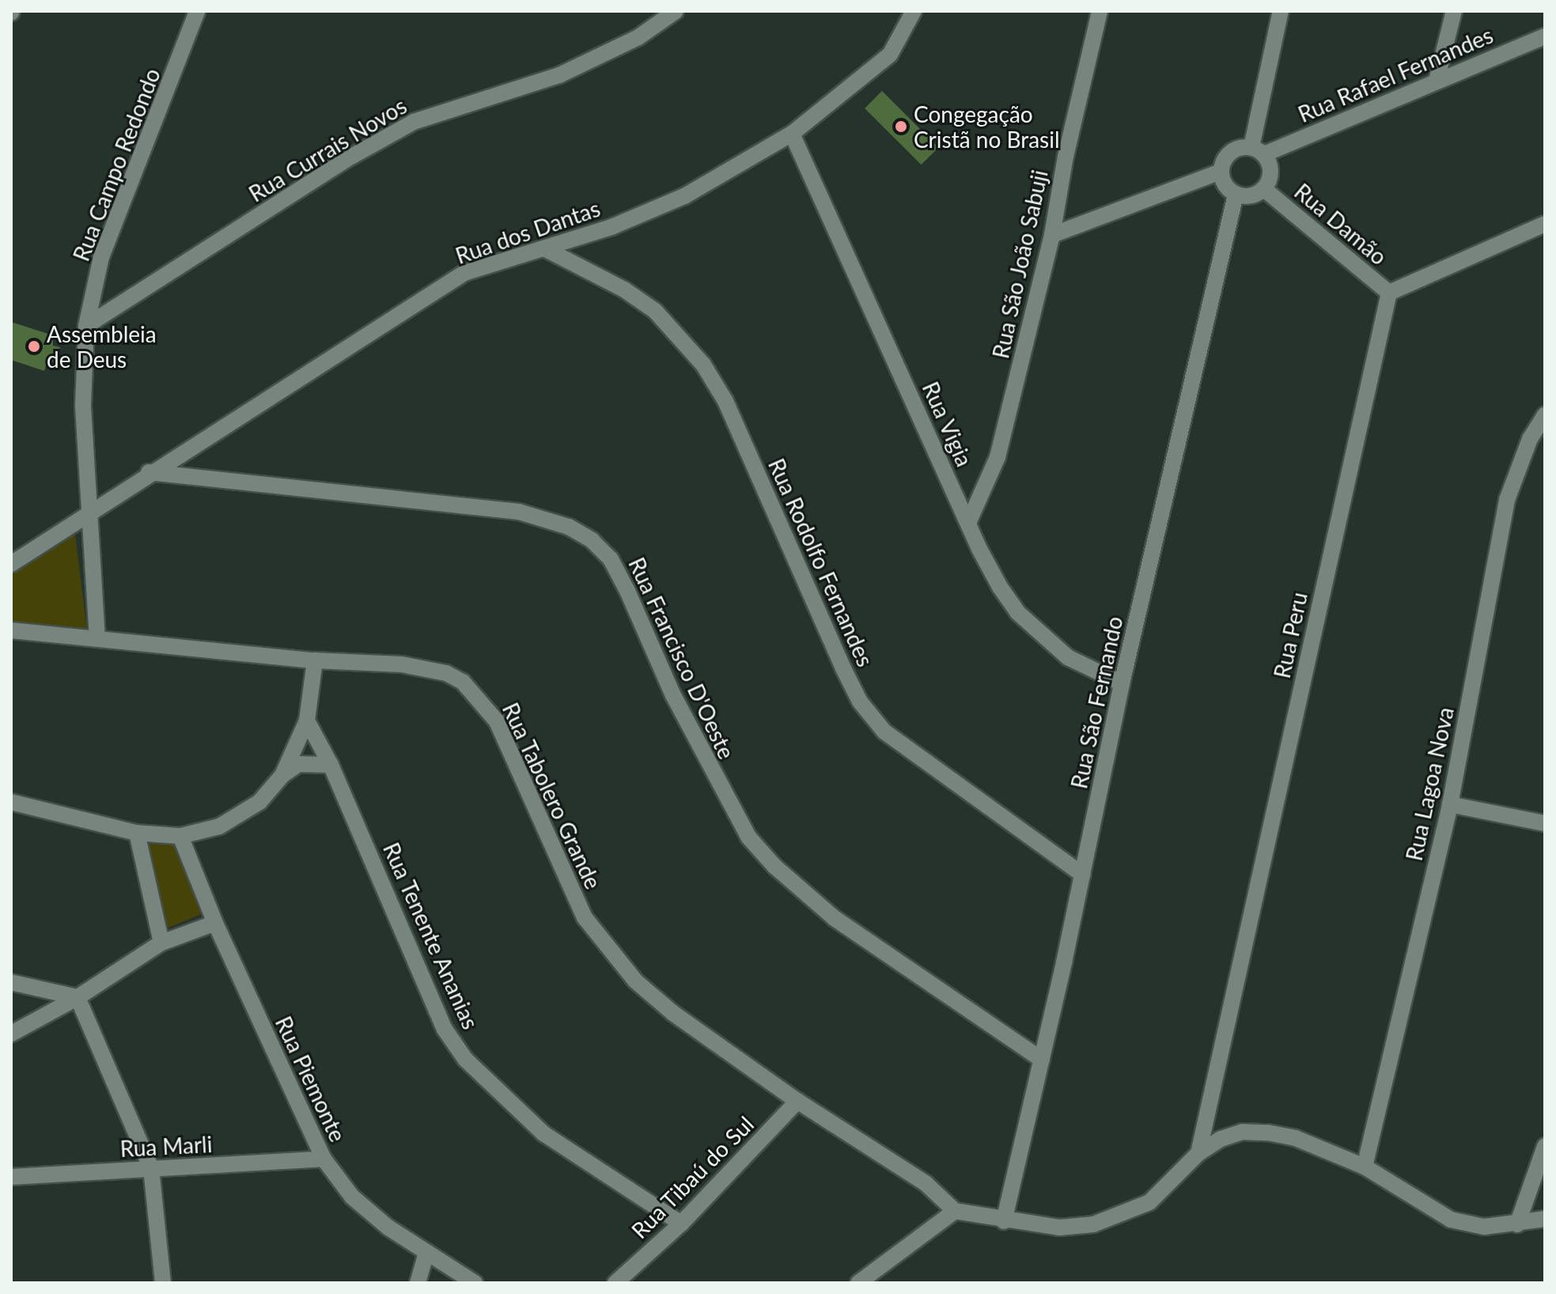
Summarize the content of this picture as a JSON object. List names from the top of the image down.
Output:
{
  "streets": {
    "street": [
      "Rua Rafael Fernandes",
      "Rua Currais Novos",
      "Rua Campo Redondo",
      "Rua Damão",
      "Rua dos Dantas",
      "Rua São João Sabuji",
      "Rua Vigia",
      "Rua Rodolfo Fernandes",
      "Rua Peru",
      "Rua Francisco D'Oeste",
      "Rua São Fernando",
      "Rua Lagoa Nova",
      "Rua Tabolero Grande",
      "Rua Tenente Ananias",
      "Rua Piemonte",
      "Rua Marli",
      "Rua Tibaú do Sul"
    ]
  },
  "crossings": [
    ["Rua Rafael Fernandes", "Rua Damão"],
    ["Rua Rafael Fernandes", "Rua São Fernando"],
    ["Rua Currais Novos", "Rua Campo Redondo"],
    ["Rua Campo Redondo", "Rua dos Dantas"],
    ["Rua Campo Redondo", "Rua Tabolero Grande"],
    ["Rua Damão", "Rua Peru"],
    ["Rua Damão", "Rua São Fernando"],
    ["Rua dos Dantas", "Rua Vigia"],
    ["Rua dos Dantas", "Rua Rodolfo Fernandes"],
    ["Rua dos Dantas", "Rua Francisco D'Oeste"],
    ["Rua São João Sabuji", "Rua Vigia"],
    ["Rua Vigia", "Rua São Fernando"],
    ["Rua Rodolfo Fernandes", "Rua São Fernando"],
    ["Rua Francisco D'Oeste", "Rua São Fernando"],
    ["Rua Tabolero Grande", "Rua Tibaú do Sul"],
    ["Rua Tenente Ananias", "Rua Tibaú do Sul"],
    ["Rua Piemonte", "Rua Marli"]
  ],
  "places": ["Congegação Cristã no Brasil", "Assembleia de Deus"]
}
